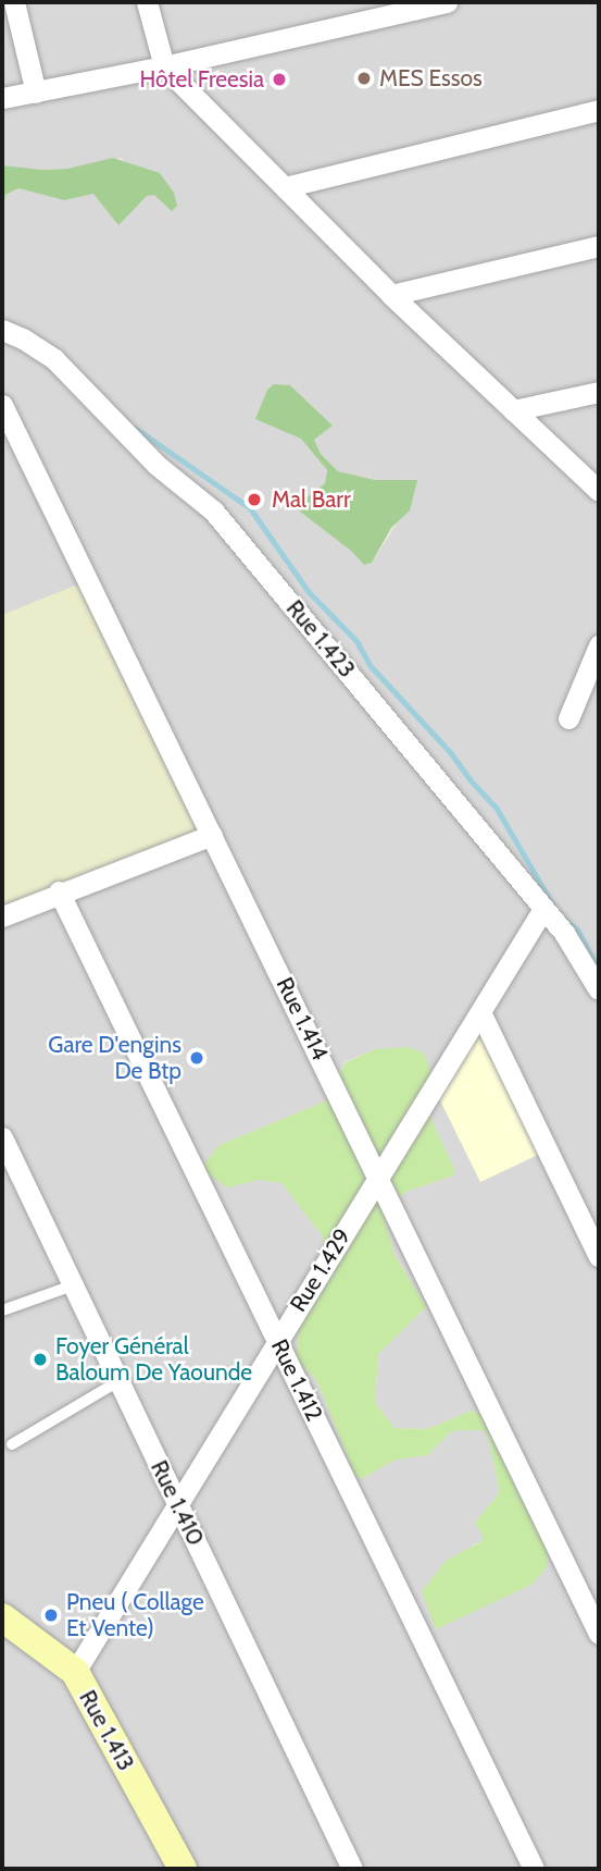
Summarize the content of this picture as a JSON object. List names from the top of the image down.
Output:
{
  "streets": {
    "street": [
      "Rue 1.423",
      "Rue 1.414",
      "Rue 1.429",
      "Rue 1.412",
      "Rue 1.410",
      "Rue 1.413"
    ]
  },
  "crossings": [
    ["Rue 1.423", "Rue 1.429"],
    ["Rue 1.414", "Rue 1.429"],
    ["Rue 1.429", "Rue 1.412"],
    ["Rue 1.429", "Rue 1.410"],
    ["Rue 1.429", "Rue 1.413"]
  ],
  "places": [
    "MES Essos",
    "Hôtel Freesia",
    "Mal Barr",
    "Gare D'engins De Btp",
    "Foyer Général Baloum De Yaounde",
    "Pneu ( Collage Et Vente)"
  ]
}
